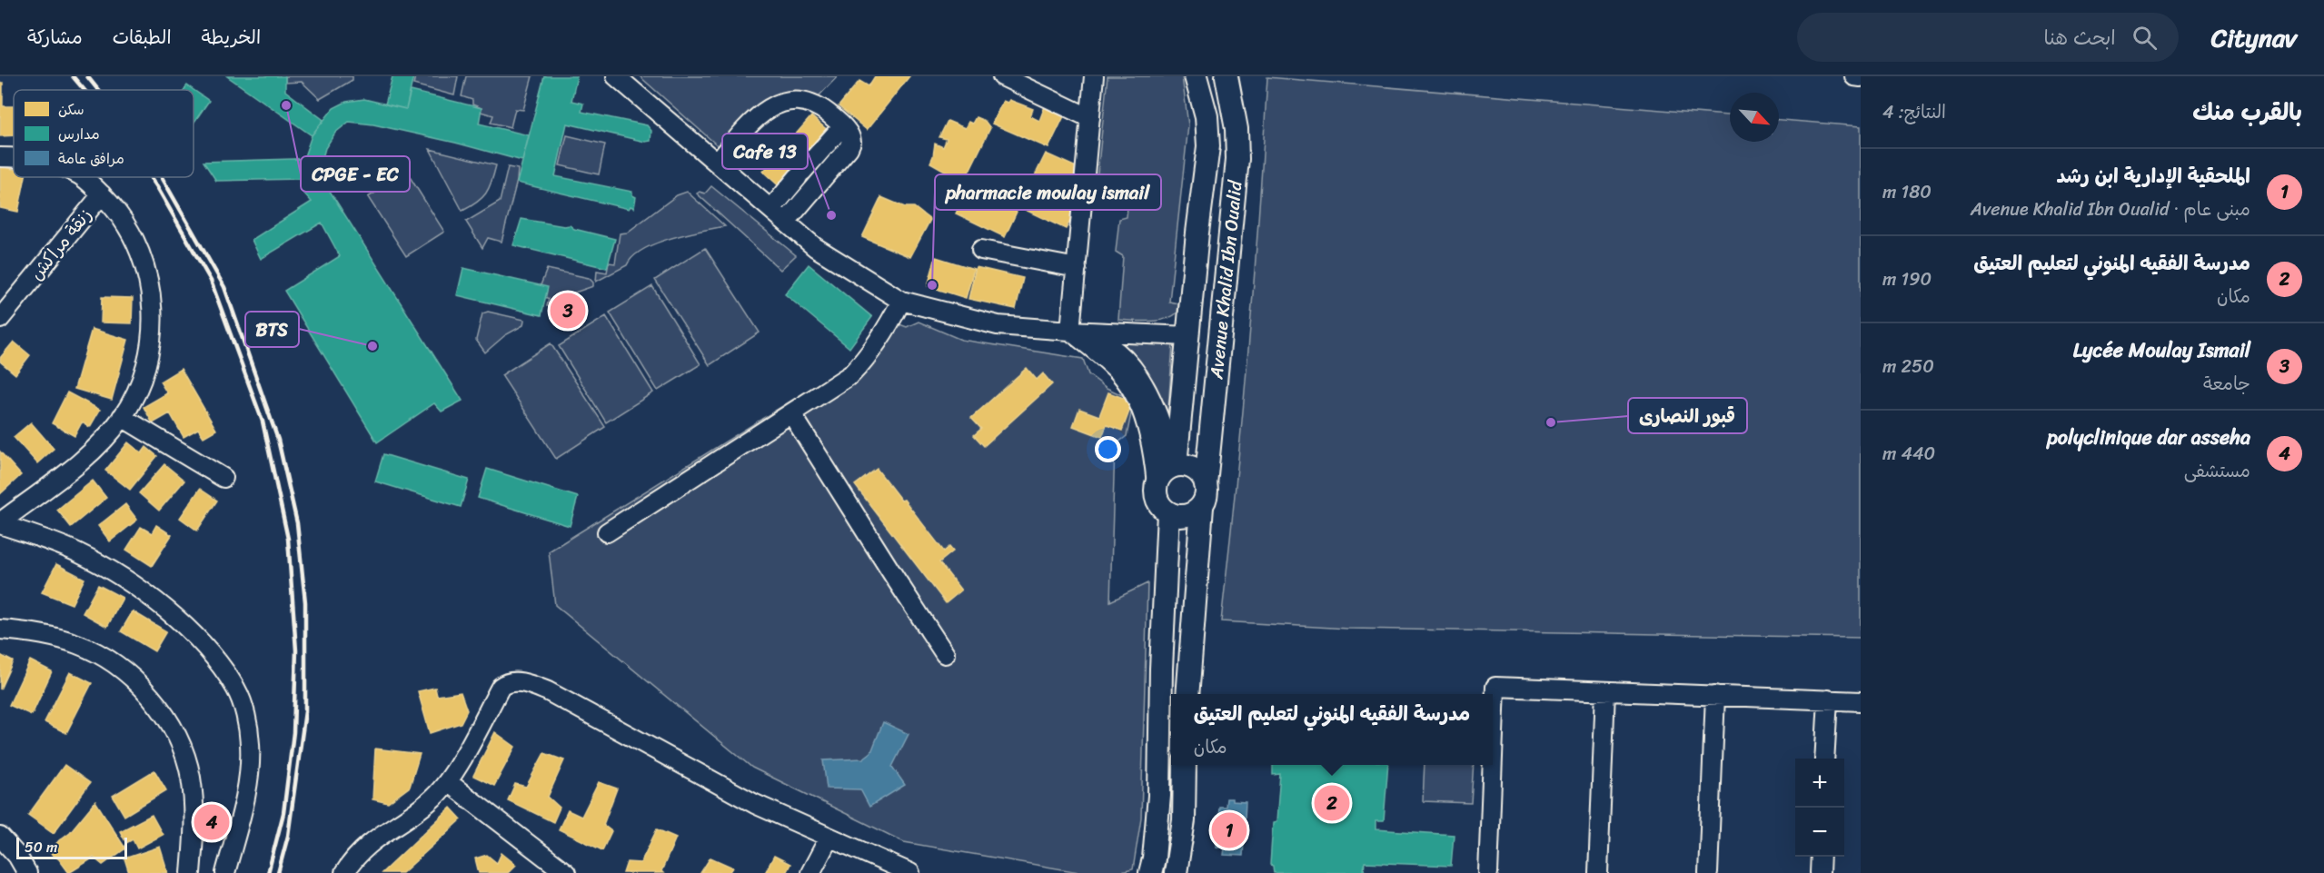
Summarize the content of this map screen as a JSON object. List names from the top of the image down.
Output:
{
  "streets": {
    "main road": ["Avenue Khalid Ibn Oualid"],
    "street": ["زنقة مراكش"]
  },
  "places": [
    "CPGE - EC",
    "Cafe 13",
    "pharmacie moulay ismail",
    "BTS",
    "قبور النصارى"
  ],
  "legend": ["سكن", "مدارس", "مرافق عامة"],
  "scale_bar": "50 m",
  "north": "bottom right",
  "page": {
    "header": "Citynav",
    "search": "ابحث هنا",
    "nav": ["الخريطة", "الطبقات", "مشاركة"],
    "heading": ["بالقرب منك", "النتائج: 4"],
    "list": [
      {
        "mark": "1",
        "name": "الملحقية الإدارية ابن رشد",
        "note": "مبنى عام · Avenue Khalid Ibn Oualid",
        "value": "180 m"
      },
      {
        "mark": "2",
        "name": "مدرسة الفقيه المنوني لتعليم العتيق",
        "note": "مكان",
        "value": "190 m"
      },
      {
        "mark": "3",
        "name": "Lycée Moulay Ismail",
        "note": "جامعة",
        "value": "250 m"
      },
      {
        "mark": "4",
        "name": "polyclinique dar asseha",
        "note": "مستشفى",
        "value": "440 m"
      }
    ],
    "pins": [
      "3",
      "2",
      "4",
      "1"
    ],
    "popup": ["مدرسة الفقيه المنوني لتعليم العتيق", "مكان"],
    "map_buttons": ["+", "−"],
    "scale": "50 m"
  }
}
